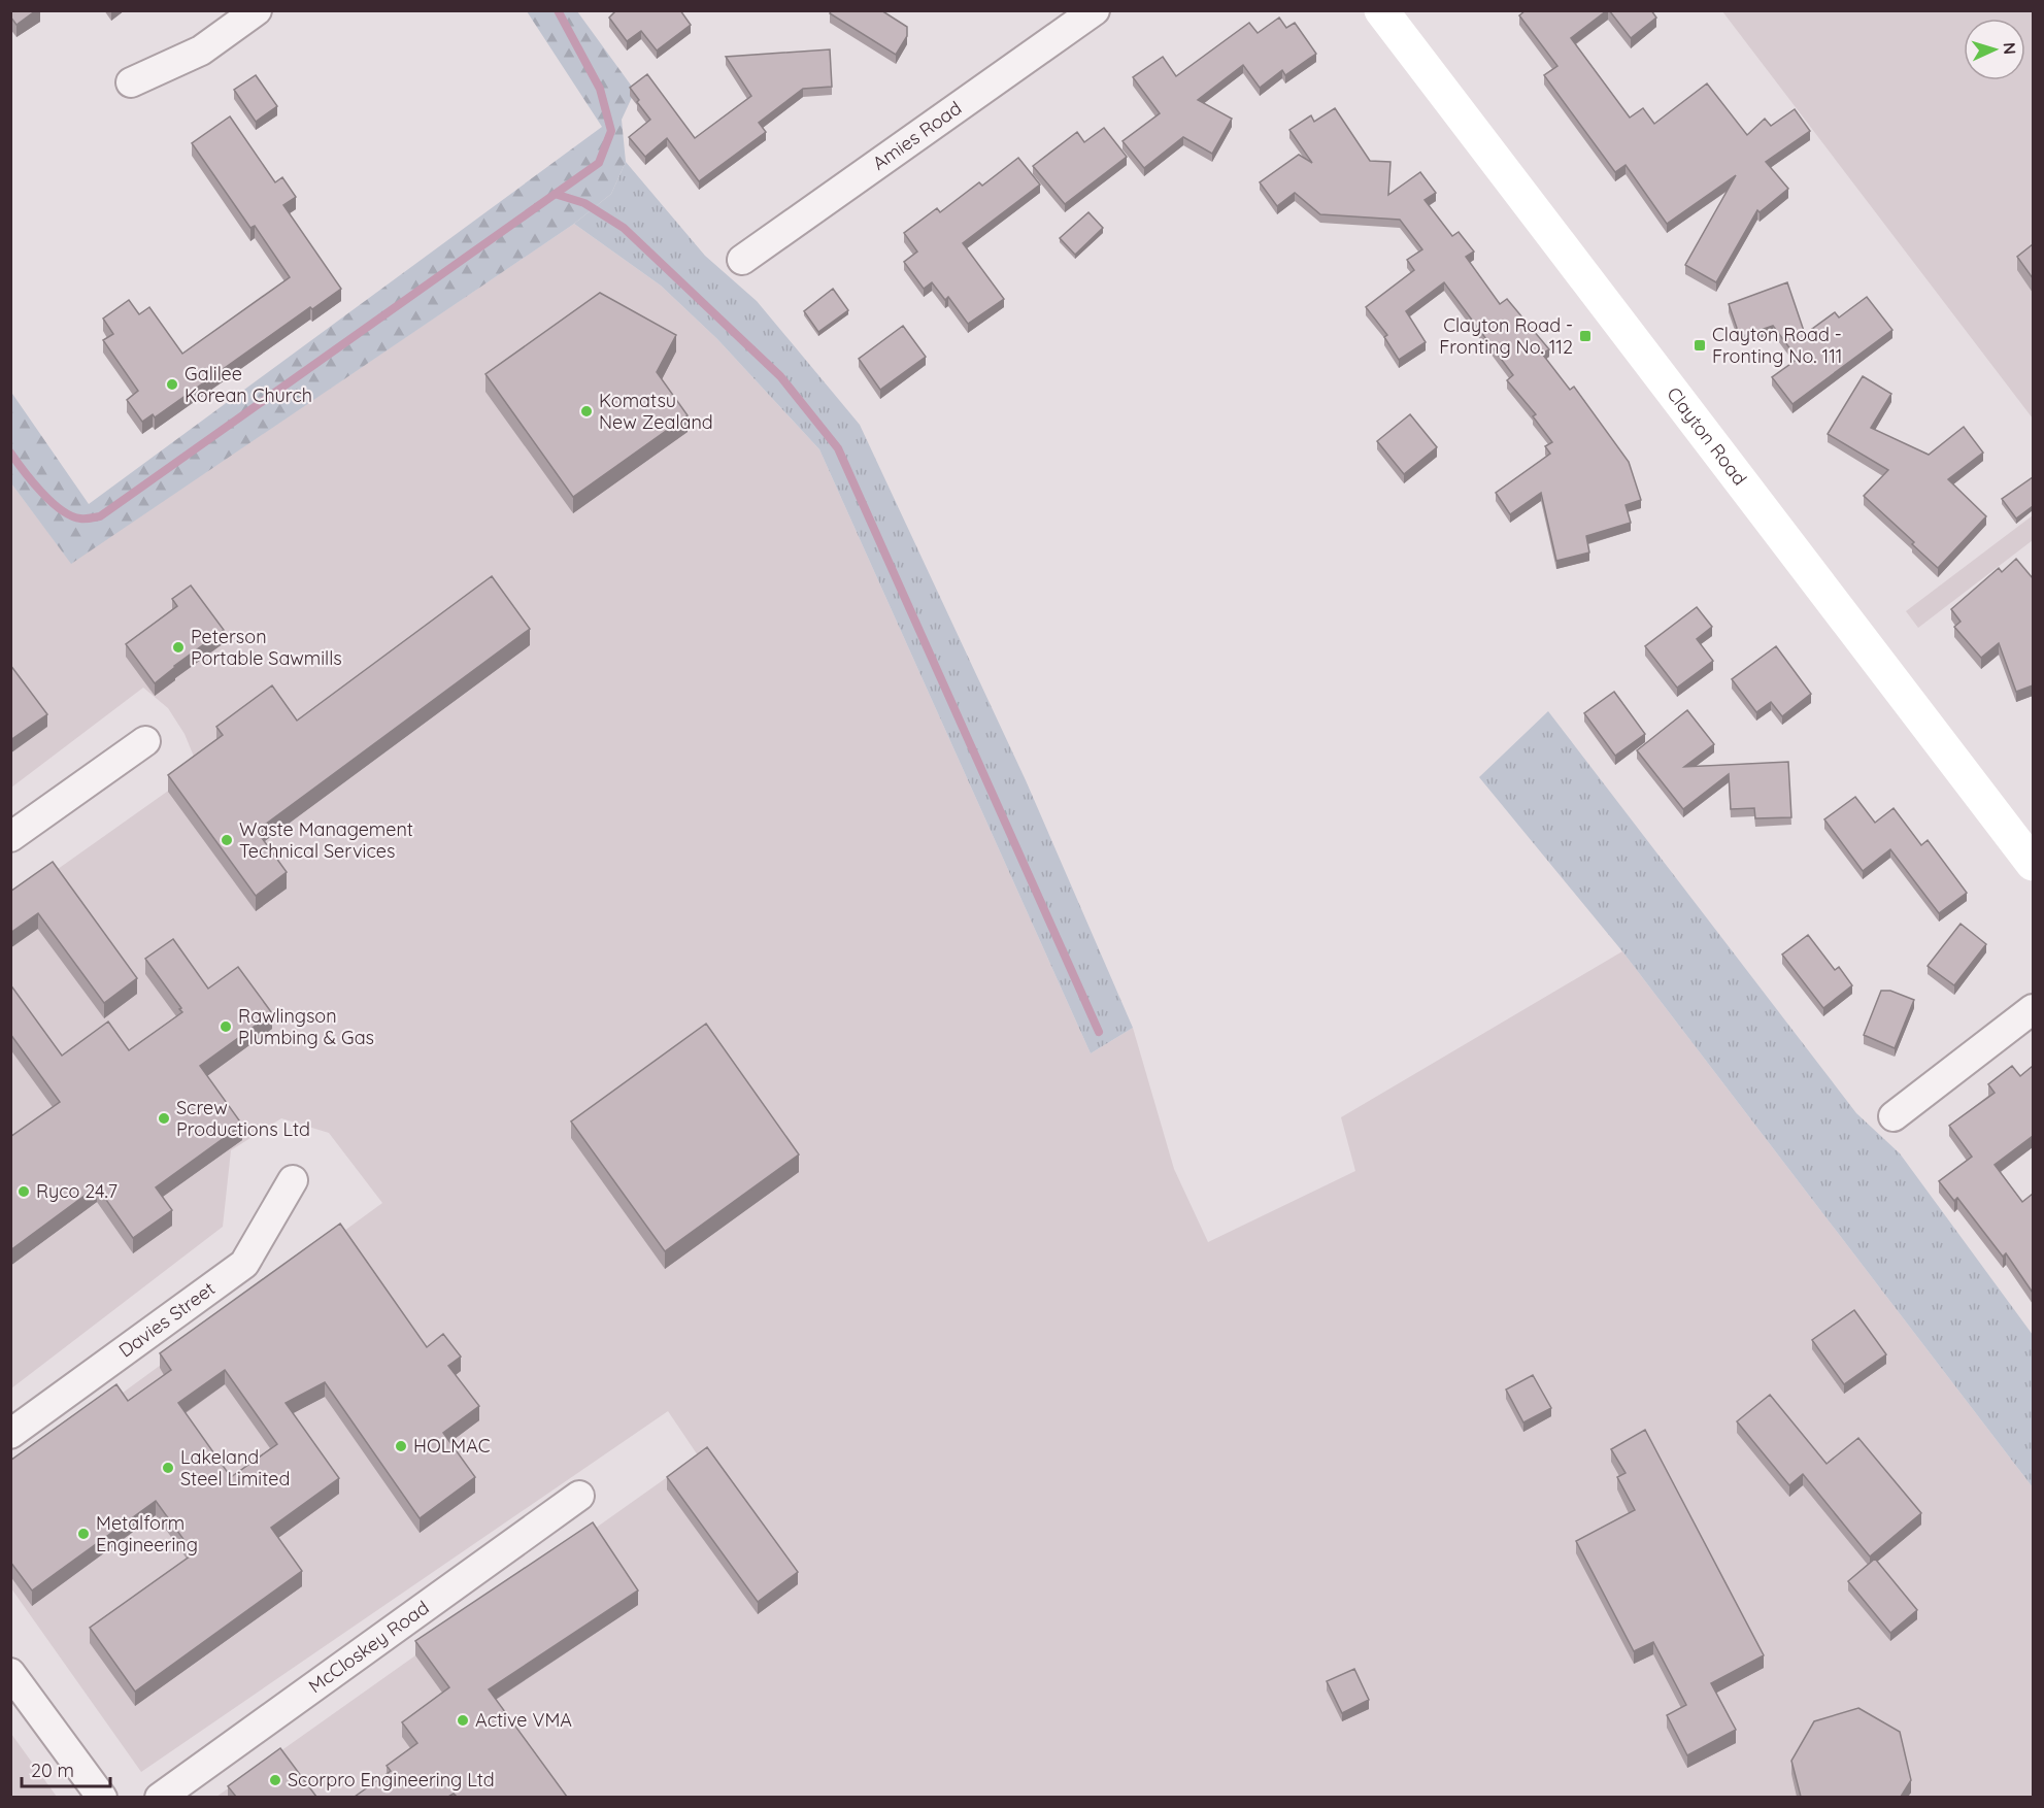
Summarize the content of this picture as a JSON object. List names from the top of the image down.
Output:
{
  "streets": {
    "main road": ["Clayton Road"],
    "street": ["Amies Road", "Davies Street", "McCloskey Road"]
  },
  "places": {
    "transit": ["Clayton Road - Fronting No. 112", "Clayton Road - Fronting No. 111"],
    "other": [
      "Galilee Korean Church",
      "Komatsu New Zealand",
      "Peterson Portable Sawmills",
      "Waste Management Technical Services",
      "Rawlingson Plumbing & Gas",
      "Screw Productions Ltd",
      "Ryco 24.7",
      "HOLMAC",
      "Lakeland Steel Limited",
      "Metalform Engineering",
      "Active VMA",
      "Scorpro Engineering Ltd"
    ]
  },
  "scale_bar": "20 m",
  "north": "right"
}
